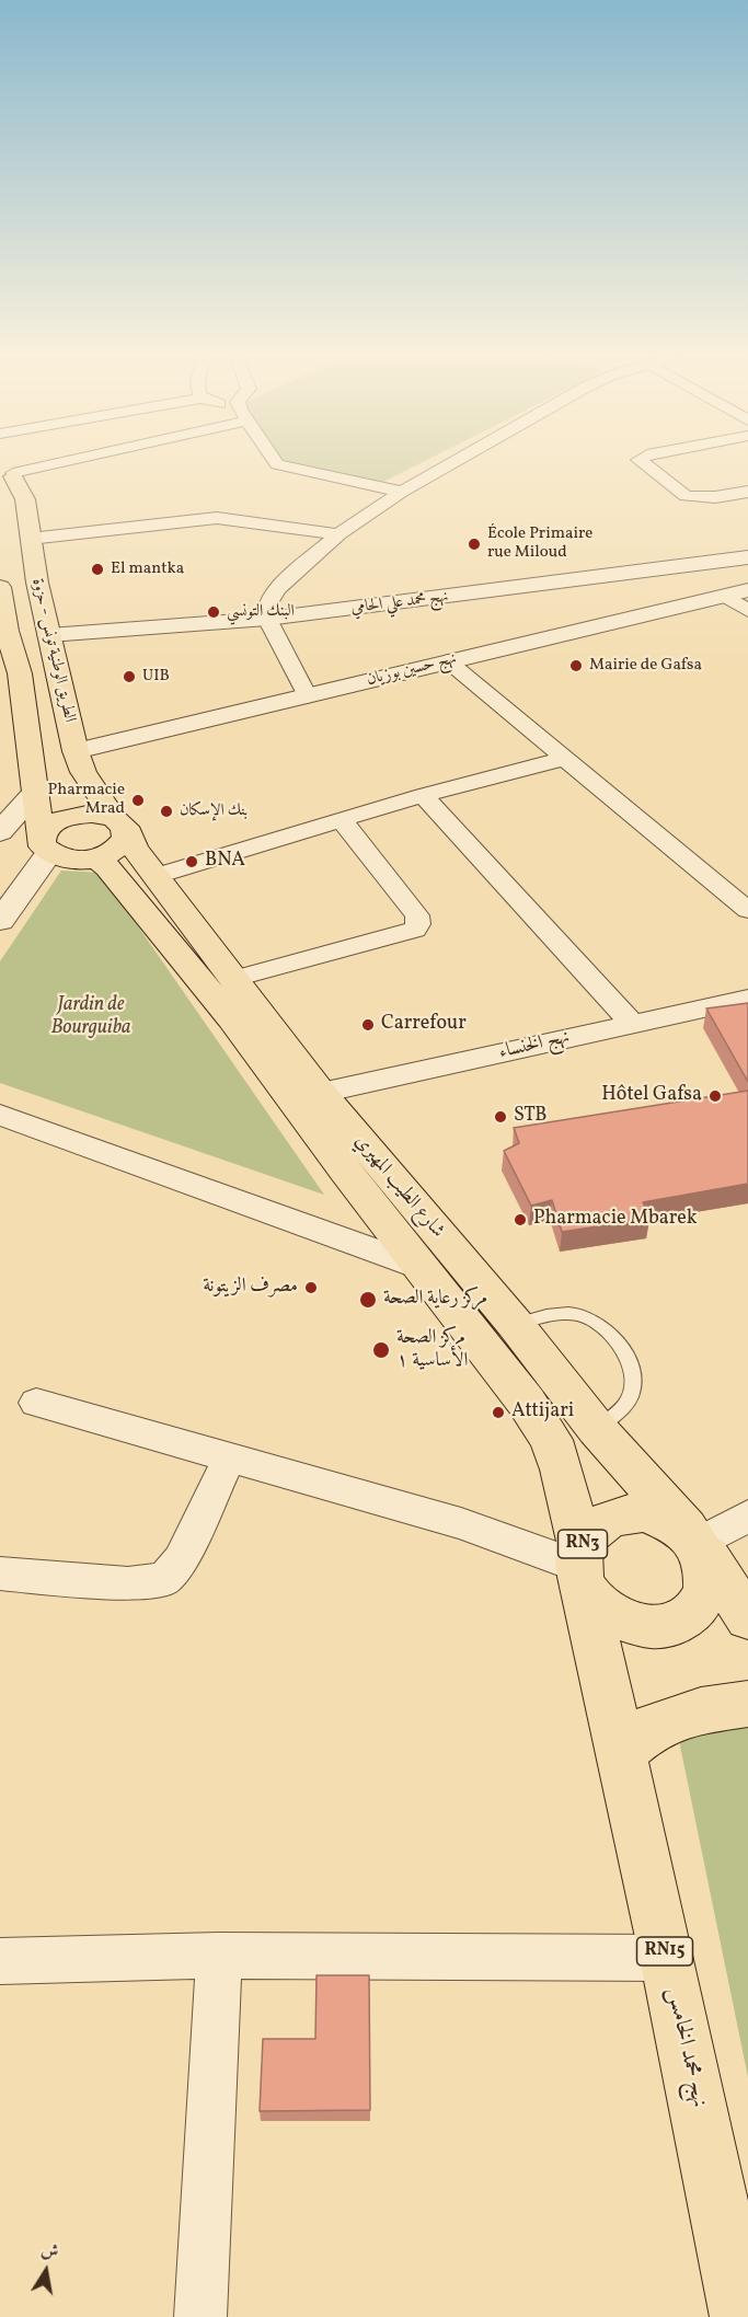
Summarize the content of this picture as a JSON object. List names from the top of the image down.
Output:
{
  "streets": {
    "main road": [
      "الطريق الوطنية تونس - حزوة",
      "شارع الطيب المهيري",
      "RN3",
      "RN15",
      "نهج محمد الخامس"
    ],
    "street": ["نهج محمد علي الحامي", "نهج حسين بوزيان", "نهج الخنساء"]
  },
  "crossings": [
    ["نهج محمد علي الحامي", "الطريق الوطنية تونس - حزوة"],
    ["الطريق الوطنية تونس - حزوة", "نهج حسين بوزيان"],
    ["الطريق الوطنية تونس - حزوة", "شارع الطيب المهيري"],
    ["نهج الخنساء", "شارع الطيب المهيري"],
    ["شارع الطيب المهيري", "RN3"],
    ["شارع الطيب المهيري", "نهج محمد الخامس"],
    ["RN3", "نهج محمد الخامس"]
  ],
  "parks": ["Jardin de Bourguiba"],
  "places": [
    "École Primaire rue Miloud",
    "El mantka",
    "البنك التونسي",
    "Mairie de Gafsa",
    "UIB",
    "Pharmacie Mrad",
    "بنك الإسكان",
    "BNA",
    "Carrefour",
    "Hôtel Gafsa",
    "STB",
    "Pharmacie Mbarek",
    "مصرف الزيتونة",
    "مركز رعاية الصحة",
    "مركز الصحة الأساسية ١",
    "Attijari"
  ],
  "north": "top"
}
